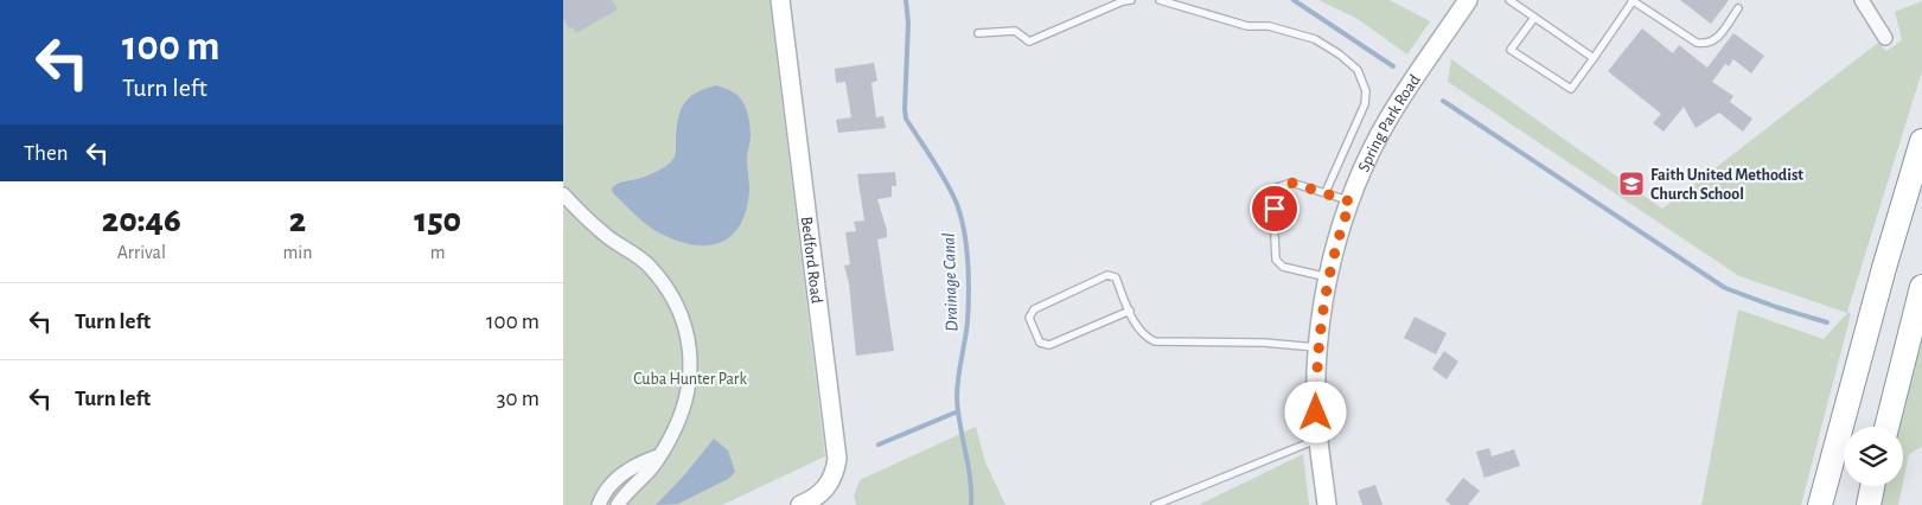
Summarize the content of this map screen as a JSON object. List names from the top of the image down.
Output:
{
  "streets": {
    "main road": ["Spring Park Road", "Bedford Road"]
  },
  "water": ["Drainage Canal"],
  "parks": ["Cuba Hunter Park"],
  "places": {
    "school or university": ["Faith United Methodist Church School"]
  },
  "page": {
    "turn": ["100 m", "Turn left"],
    "then": "Then",
    "eta": [
      "20:46",
      "Arrival",
      "2",
      "min",
      "150",
      "m"
    ],
    "list": [
      {
        "name": "Turn left",
        "value": "100 m"
      },
      {
        "name": "Turn left",
        "value": "30 m"
      }
    ]
  }
}
